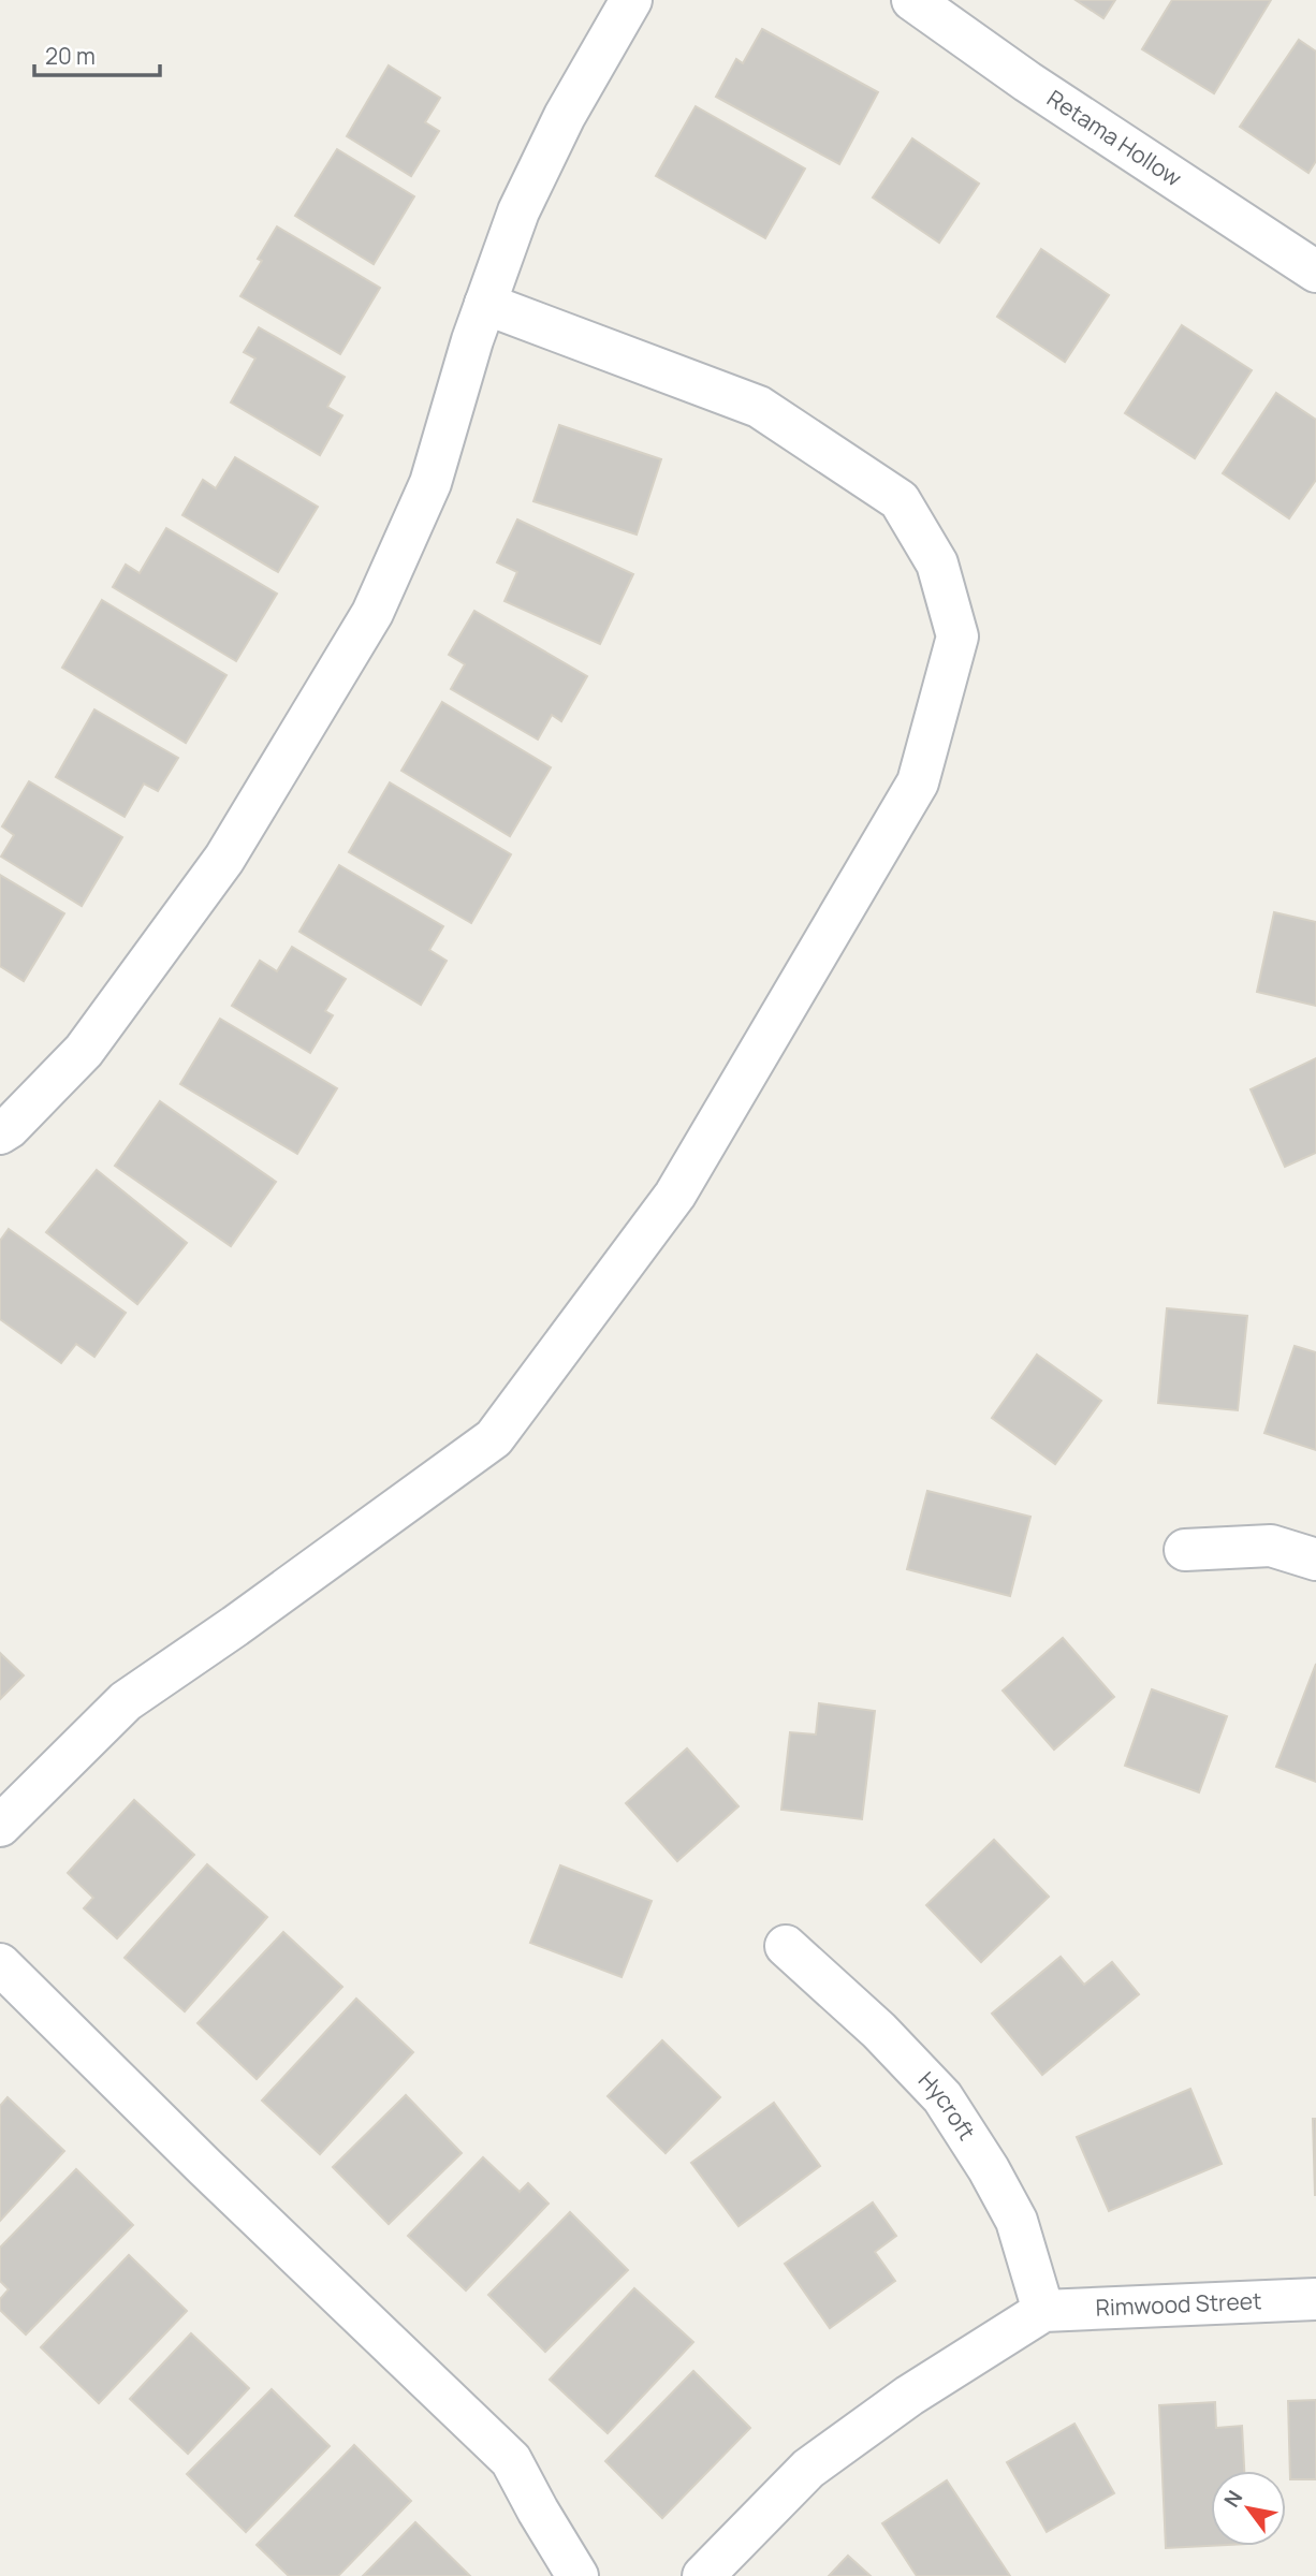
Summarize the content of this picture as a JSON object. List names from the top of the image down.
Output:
{
  "streets": {
    "street": ["Retama Hollow", "Hycroft", "Rimwood Street"]
  },
  "crossings": [
    ["Hycroft", "Rimwood Street"]
  ],
  "scale_bar": "20 m",
  "north": "top left"
}
